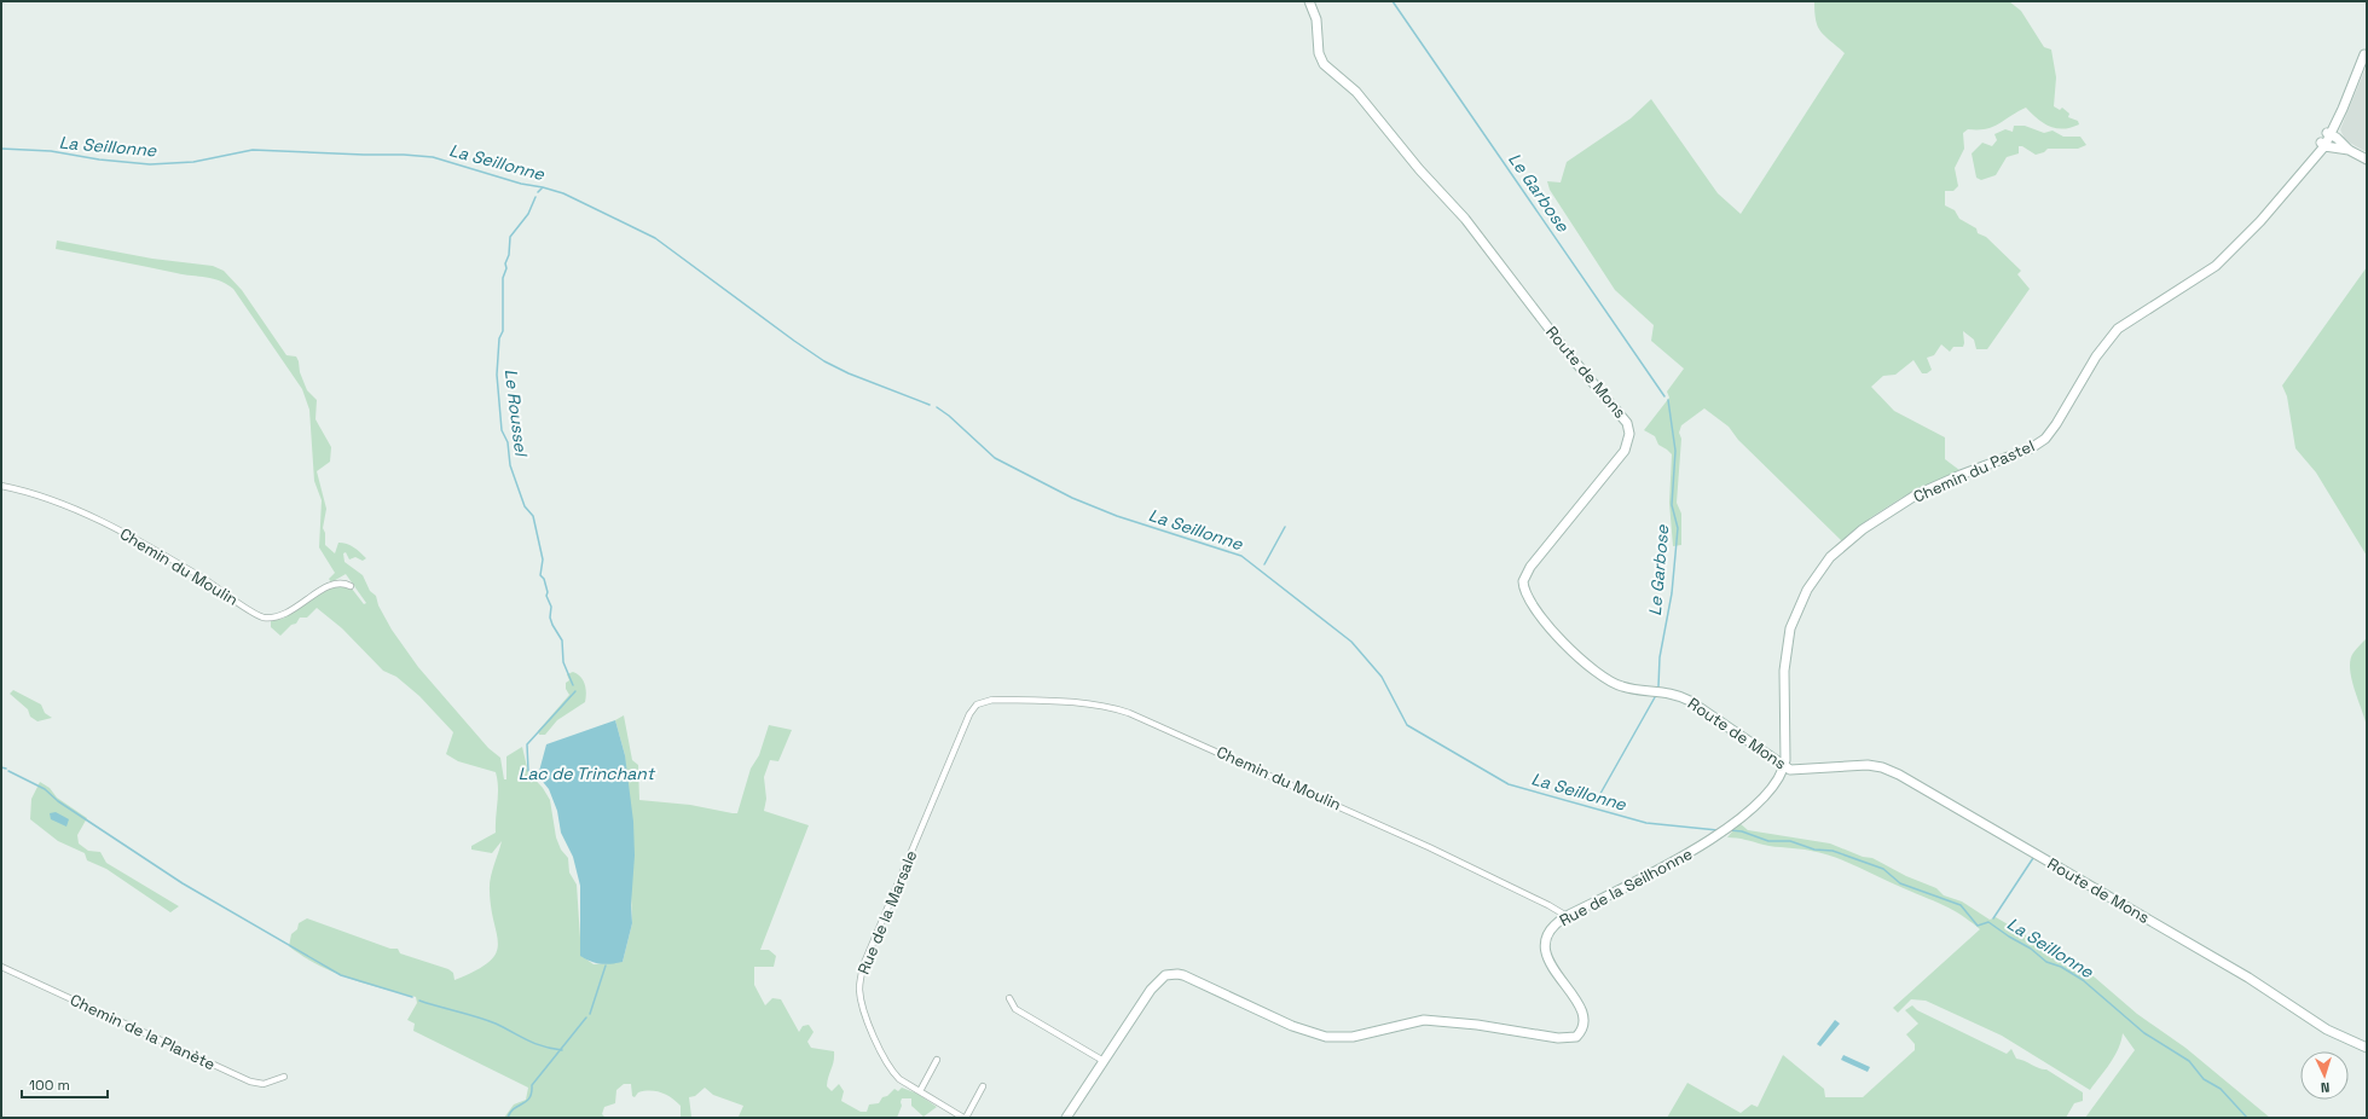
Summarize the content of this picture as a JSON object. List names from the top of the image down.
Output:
{
  "streets": {
    "street": [
      "Route de Mons",
      "Chemin du Pastel",
      "Chemin du Moulin",
      "Rue de la Seilhonne",
      "Rue de la Marsale",
      "Chemin de la Planète"
    ]
  },
  "crossings": [
    ["Route de Mons", "Chemin du Pastel"],
    ["Route de Mons", "Rue de la Seilhonne"],
    ["Chemin du Pastel", "Rue de la Seilhonne"],
    ["Chemin du Moulin", "Rue de la Seilhonne"],
    ["Chemin du Moulin", "Rue de la Marsale"]
  ],
  "water": [
    "La Seillonne",
    "Le Garbose",
    "Le Roussel",
    "Lac de Trinchant"
  ],
  "scale_bar": "100 m",
  "north": "bottom"
}
